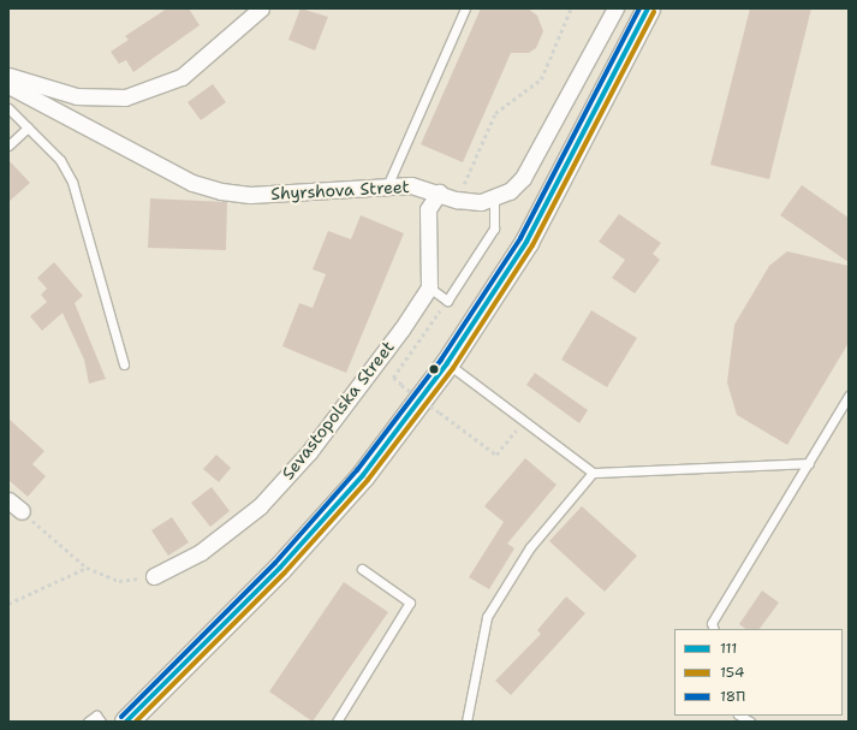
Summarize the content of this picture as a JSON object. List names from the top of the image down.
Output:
{
  "streets": {
    "street": ["Shyrshova Street", "Sevastopolska Street"]
  },
  "lines": ["transit line 111", "transit line 18П", "transit line 154"],
  "legend": ["111", "154", "18П"]
}
